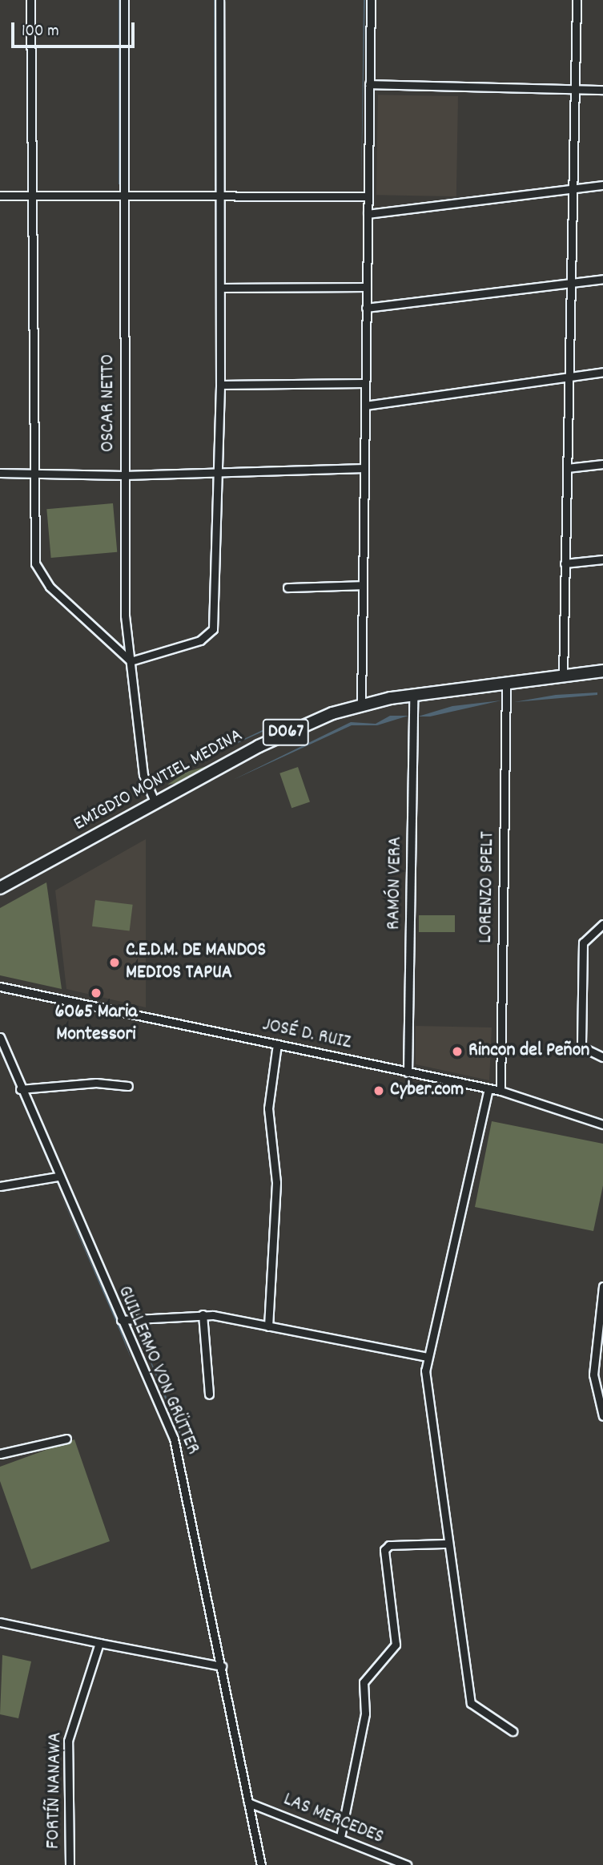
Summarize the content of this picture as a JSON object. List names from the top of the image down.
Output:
{
  "streets": {
    "main road": ["D067", "EMIGDIO MONTIEL MEDINA"],
    "street": [
      "OSCAR NETTO",
      "RAMÓN VERA",
      "LORENZO SPELT",
      "JOSÉ D. RUIZ",
      "GUILLERMO VON GRÜTTER",
      "FORTÍÑ NANAWA",
      "LAS MERCEDES"
    ]
  },
  "crossings": [
    ["OSCAR NETTO", "EMIGDIO MONTIEL MEDINA"],
    ["EMIGDIO MONTIEL MEDINA", "RAMÓN VERA"],
    ["EMIGDIO MONTIEL MEDINA", "LORENZO SPELT"],
    ["RAMÓN VERA", "JOSÉ D. RUIZ"],
    ["LORENZO SPELT", "JOSÉ D. RUIZ"],
    ["GUILLERMO VON GRÜTTER", "LAS MERCEDES"]
  ],
  "places": [
    "C.E.D.M. DE MANDOS MEDIOS TAPUA",
    "6065 Maria Montessori",
    "Rincon del Peñon",
    "Cyber.com"
  ],
  "scale_bar": "100 m"
}
